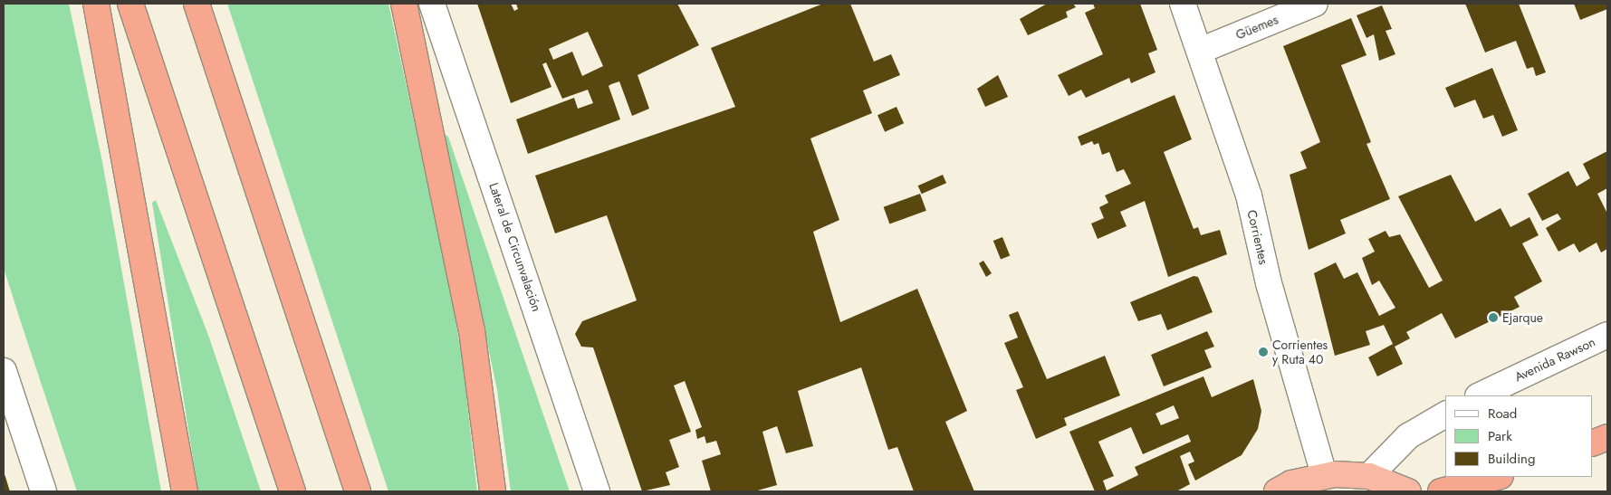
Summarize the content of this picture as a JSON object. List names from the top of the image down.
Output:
{
  "streets": {
    "street": [
      "Güemes",
      "Corrientes",
      "Lateral de Circunvalación",
      "Avenida Rawson"
    ]
  },
  "crossings": [
    ["Güemes", "Corrientes"]
  ],
  "places": ["Ejarque", "Corrientes y Ruta 40"],
  "legend": ["Road", "Park", "Building"]
}
